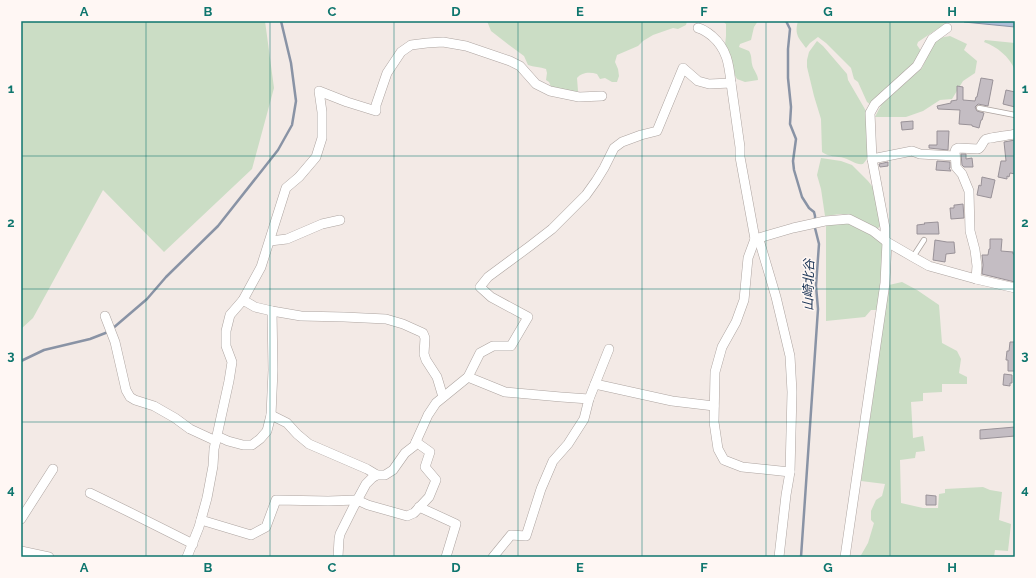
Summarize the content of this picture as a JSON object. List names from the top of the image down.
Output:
{
  "water": ["山崎北谷"],
  "grid": {
    "columns": [
      "A",
      "B",
      "C",
      "D",
      "E",
      "F",
      "G",
      "H"
    ],
    "rows": [
      "1",
      "2",
      "3",
      "4"
    ]
  }
}
